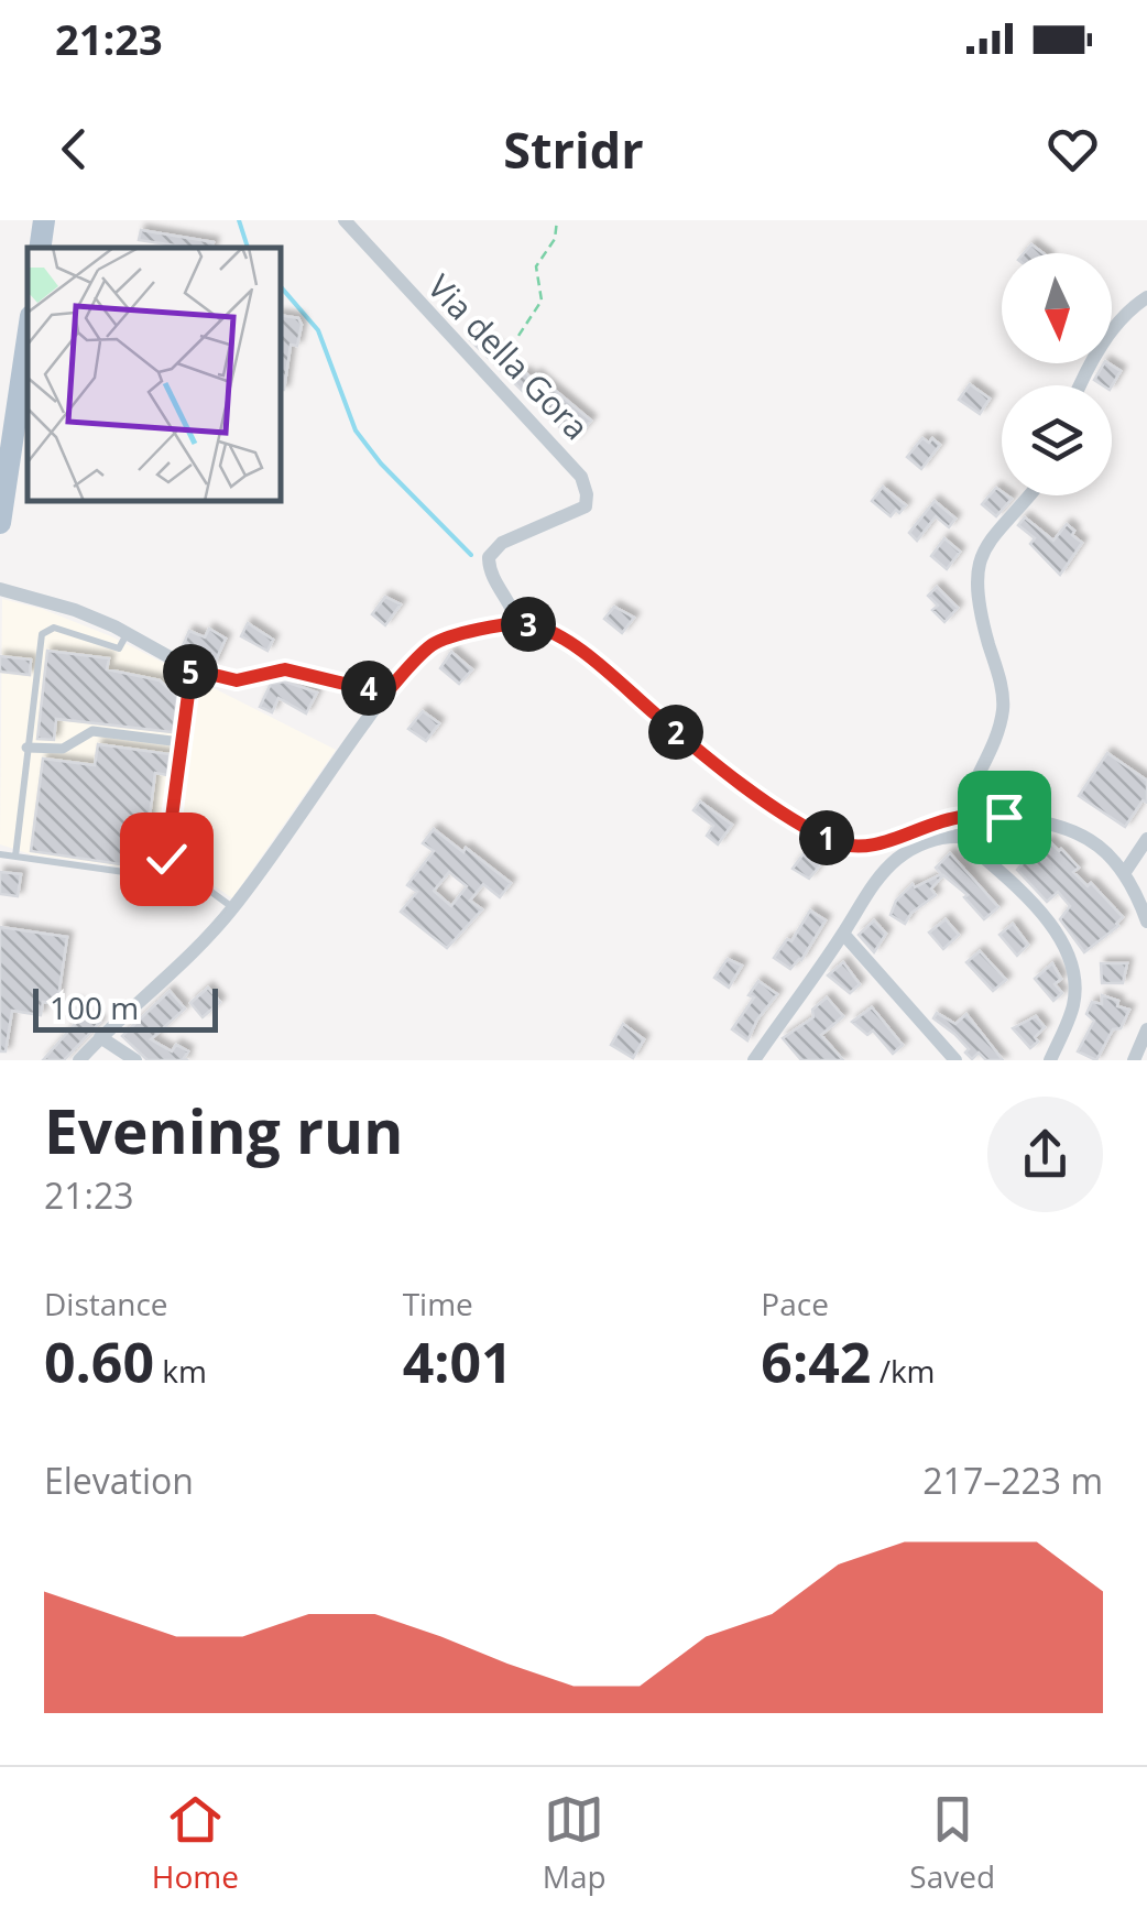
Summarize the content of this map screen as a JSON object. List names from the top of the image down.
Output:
{
  "streets": {
    "street": ["Via della Gora"]
  },
  "scale_bar": "100 m",
  "north": "bottom",
  "page": {
    "status": "21:23",
    "header": "Stridr",
    "pins": [
      "3",
      "5",
      "4",
      "2",
      "1"
    ],
    "scale": "100 m",
    "heading": ["Evening run", "21:23"],
    "stats": [
      ["Distance", "0.60 km"],
      ["Time", "4:01"],
      ["Pace", "6:42 /km"]
    ],
    "chart": ["Elevation", "217–223 m"],
    "tabs": ["Home", "Map", "Saved"]
  }
}
